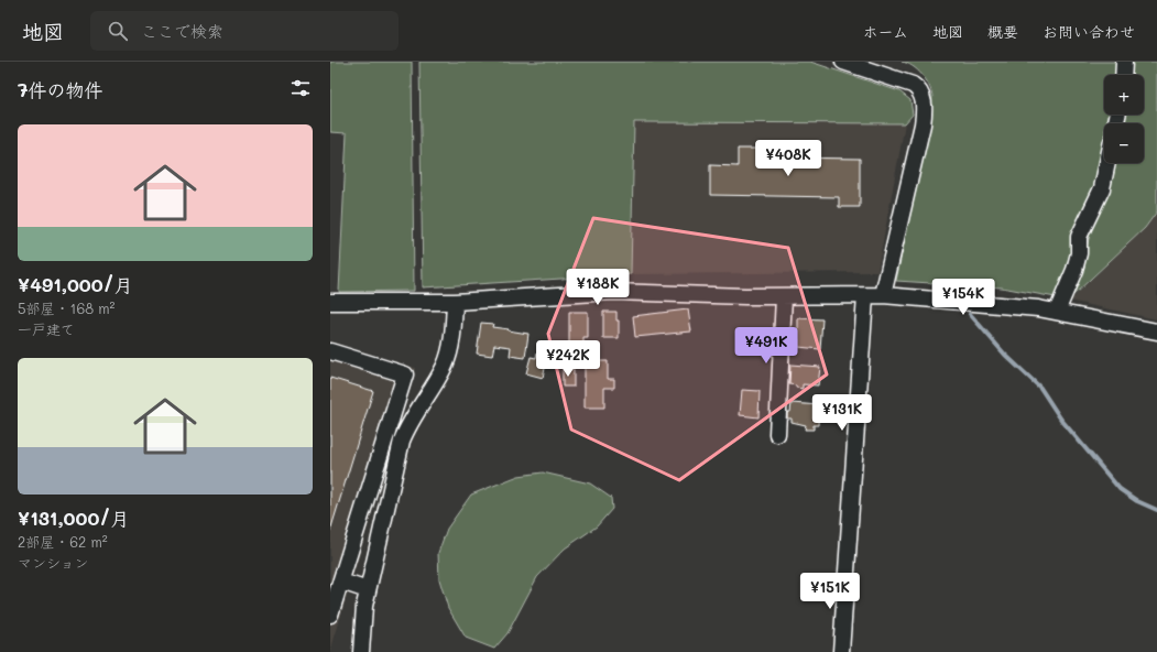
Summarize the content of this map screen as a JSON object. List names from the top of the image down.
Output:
{
  "page": {
    "header": "地図",
    "search": "ここで検索",
    "nav": [
      "ホーム",
      "地図",
      "概要",
      "お問い合わせ"
    ],
    "heading": "7件の物件",
    "map_buttons": ["+", "−"],
    "list": [
      {
        "name": "¥491,000/月",
        "note": "5部屋 · 168 m² · 一戸建て"
      },
      {
        "name": "¥131,000/月",
        "note": "2部屋 · 62 m² · マンション"
      }
    ],
    "price": [
      "¥408K",
      "¥188K",
      "¥154K",
      "¥491K",
      "¥242K",
      "¥131K",
      "¥151K"
    ]
  }
}
